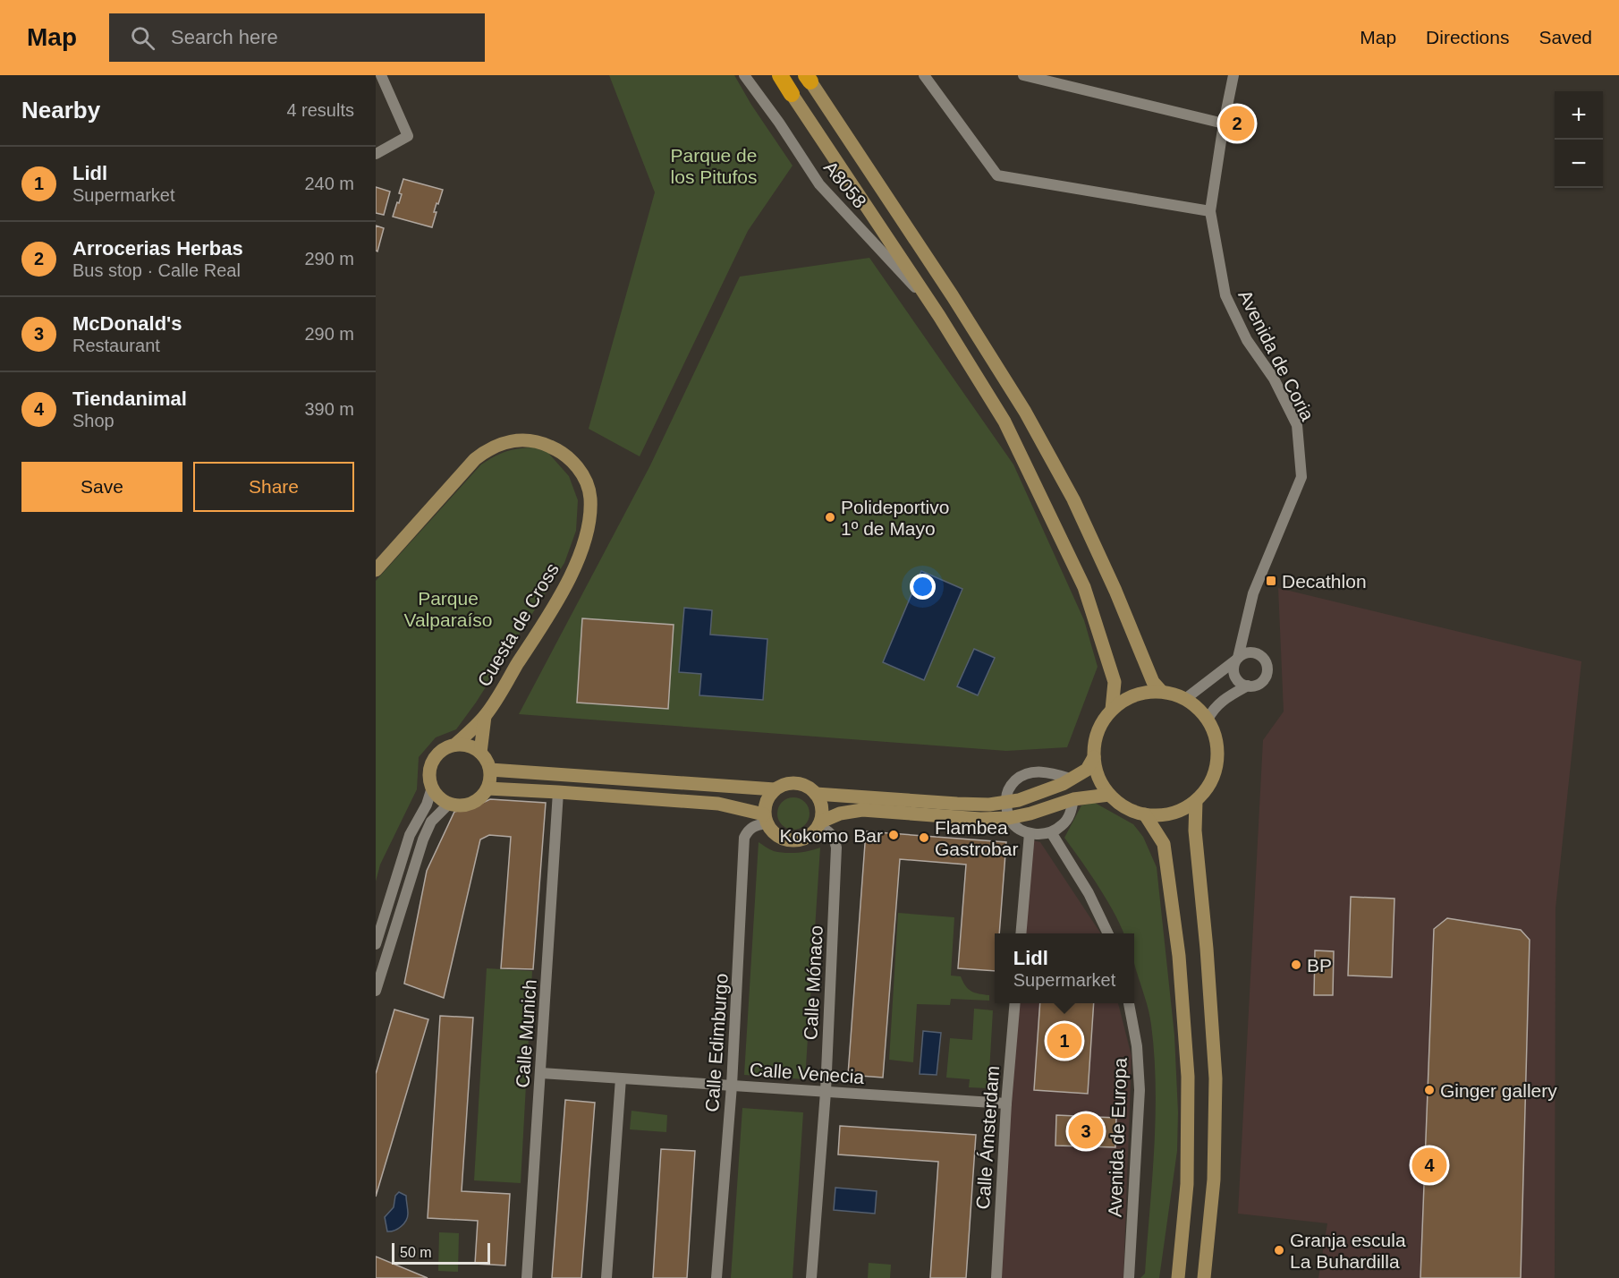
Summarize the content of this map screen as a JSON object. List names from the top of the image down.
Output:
{
  "streets": {
    "main road": ["Cuesta de Cross"],
    "street": [
      "A8058",
      "Avenida de Coria",
      "Calle Mónaco",
      "Calle Munich",
      "Calle Edimburgo",
      "Calle Venecia",
      "Calle Ámsterdam",
      "Avenida de Europa"
    ]
  },
  "crossings": [
    ["Calle Mónaco", "Calle Edimburgo"],
    ["Calle Mónaco", "Calle Venecia"],
    ["Calle Munich", "Calle Venecia"],
    ["Calle Edimburgo", "Calle Venecia"],
    ["Calle Venecia", "Calle Ámsterdam"]
  ],
  "parks": ["Parque de los Pitufos", "Parque Valparaíso"],
  "places": {
    "other": [
      "Polideportivo 1º de Mayo",
      "Kokomo Bar",
      "Flambea Gastrobar",
      "BP",
      "Ginger gallery",
      "Granja escula La Buhardilla"
    ],
    "transit": ["Decathlon"]
  },
  "scale_bar": "50 m",
  "page": {
    "header": "Map",
    "search": "Search here",
    "nav": ["Map", "Directions", "Saved"],
    "heading": ["Nearby", "4 results"],
    "map_buttons": ["+", "−"],
    "pins": [
      "2",
      "1",
      "3",
      "4"
    ],
    "list": [
      {
        "mark": "1",
        "name": "Lidl",
        "note": "Supermarket",
        "value": "240 m"
      },
      {
        "mark": "2",
        "name": "Arrocerias Herbas",
        "note": "Bus stop · Calle Real",
        "value": "290 m"
      },
      {
        "mark": "3",
        "name": "McDonald's",
        "note": "Restaurant",
        "value": "290 m"
      },
      {
        "mark": "4",
        "name": "Tiendanimal",
        "note": "Shop",
        "value": "390 m"
      }
    ],
    "buttons": ["Save", "Share"],
    "popup": ["Lidl", "Supermarket"],
    "scale": "50 m"
  }
}
